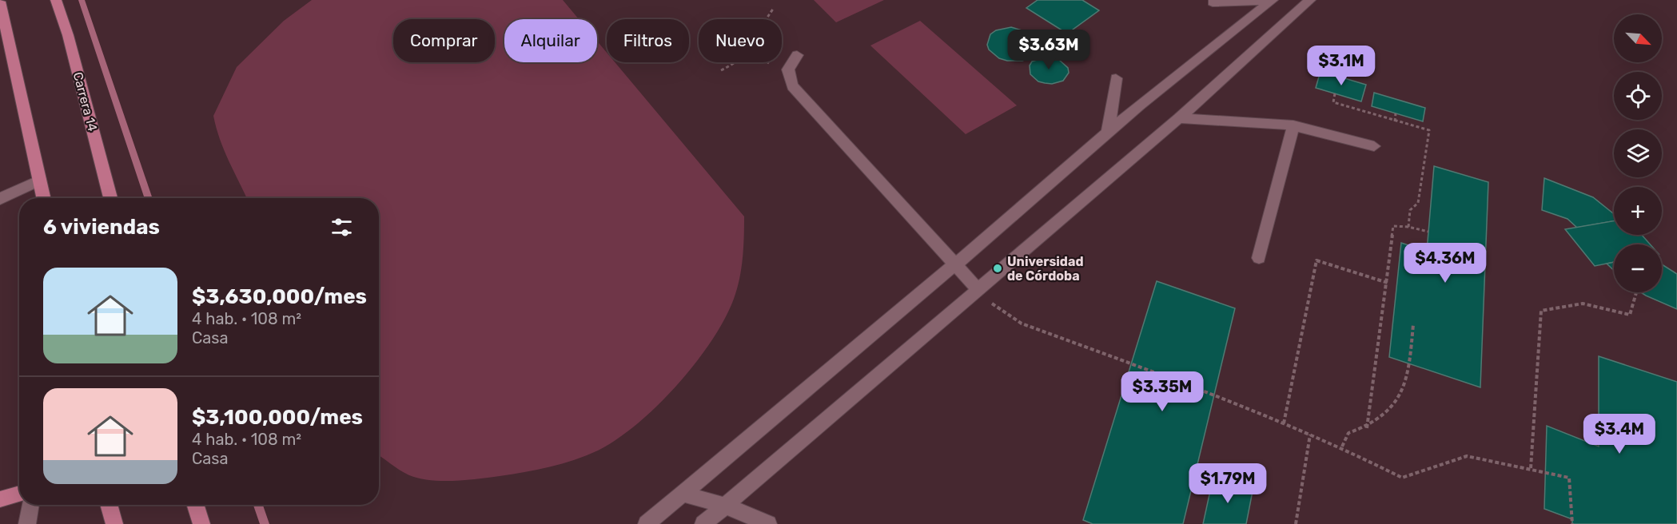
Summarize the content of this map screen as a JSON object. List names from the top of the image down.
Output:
{
  "streets": {
    "main road": ["Carrera 14"]
  },
  "places": ["Universidad de Córdoba"],
  "north": "bottom right",
  "page": {
    "map_buttons": ["+", "−"],
    "chip": [
      "Comprar",
      "Alquilar",
      "Filtros",
      "Nuevo"
    ],
    "price": [
      "$3.63M",
      "$3.1M",
      "$4.36M",
      "$3.35M",
      "$3.4M",
      "$1.79M"
    ],
    "heading": "6 viviendas",
    "list": [
      {
        "name": "$3,630,000/mes",
        "note": "4 hab. · 108 m² · Casa"
      },
      {
        "name": "$3,100,000/mes",
        "note": "4 hab. · 108 m² · Casa"
      }
    ]
  }
}
